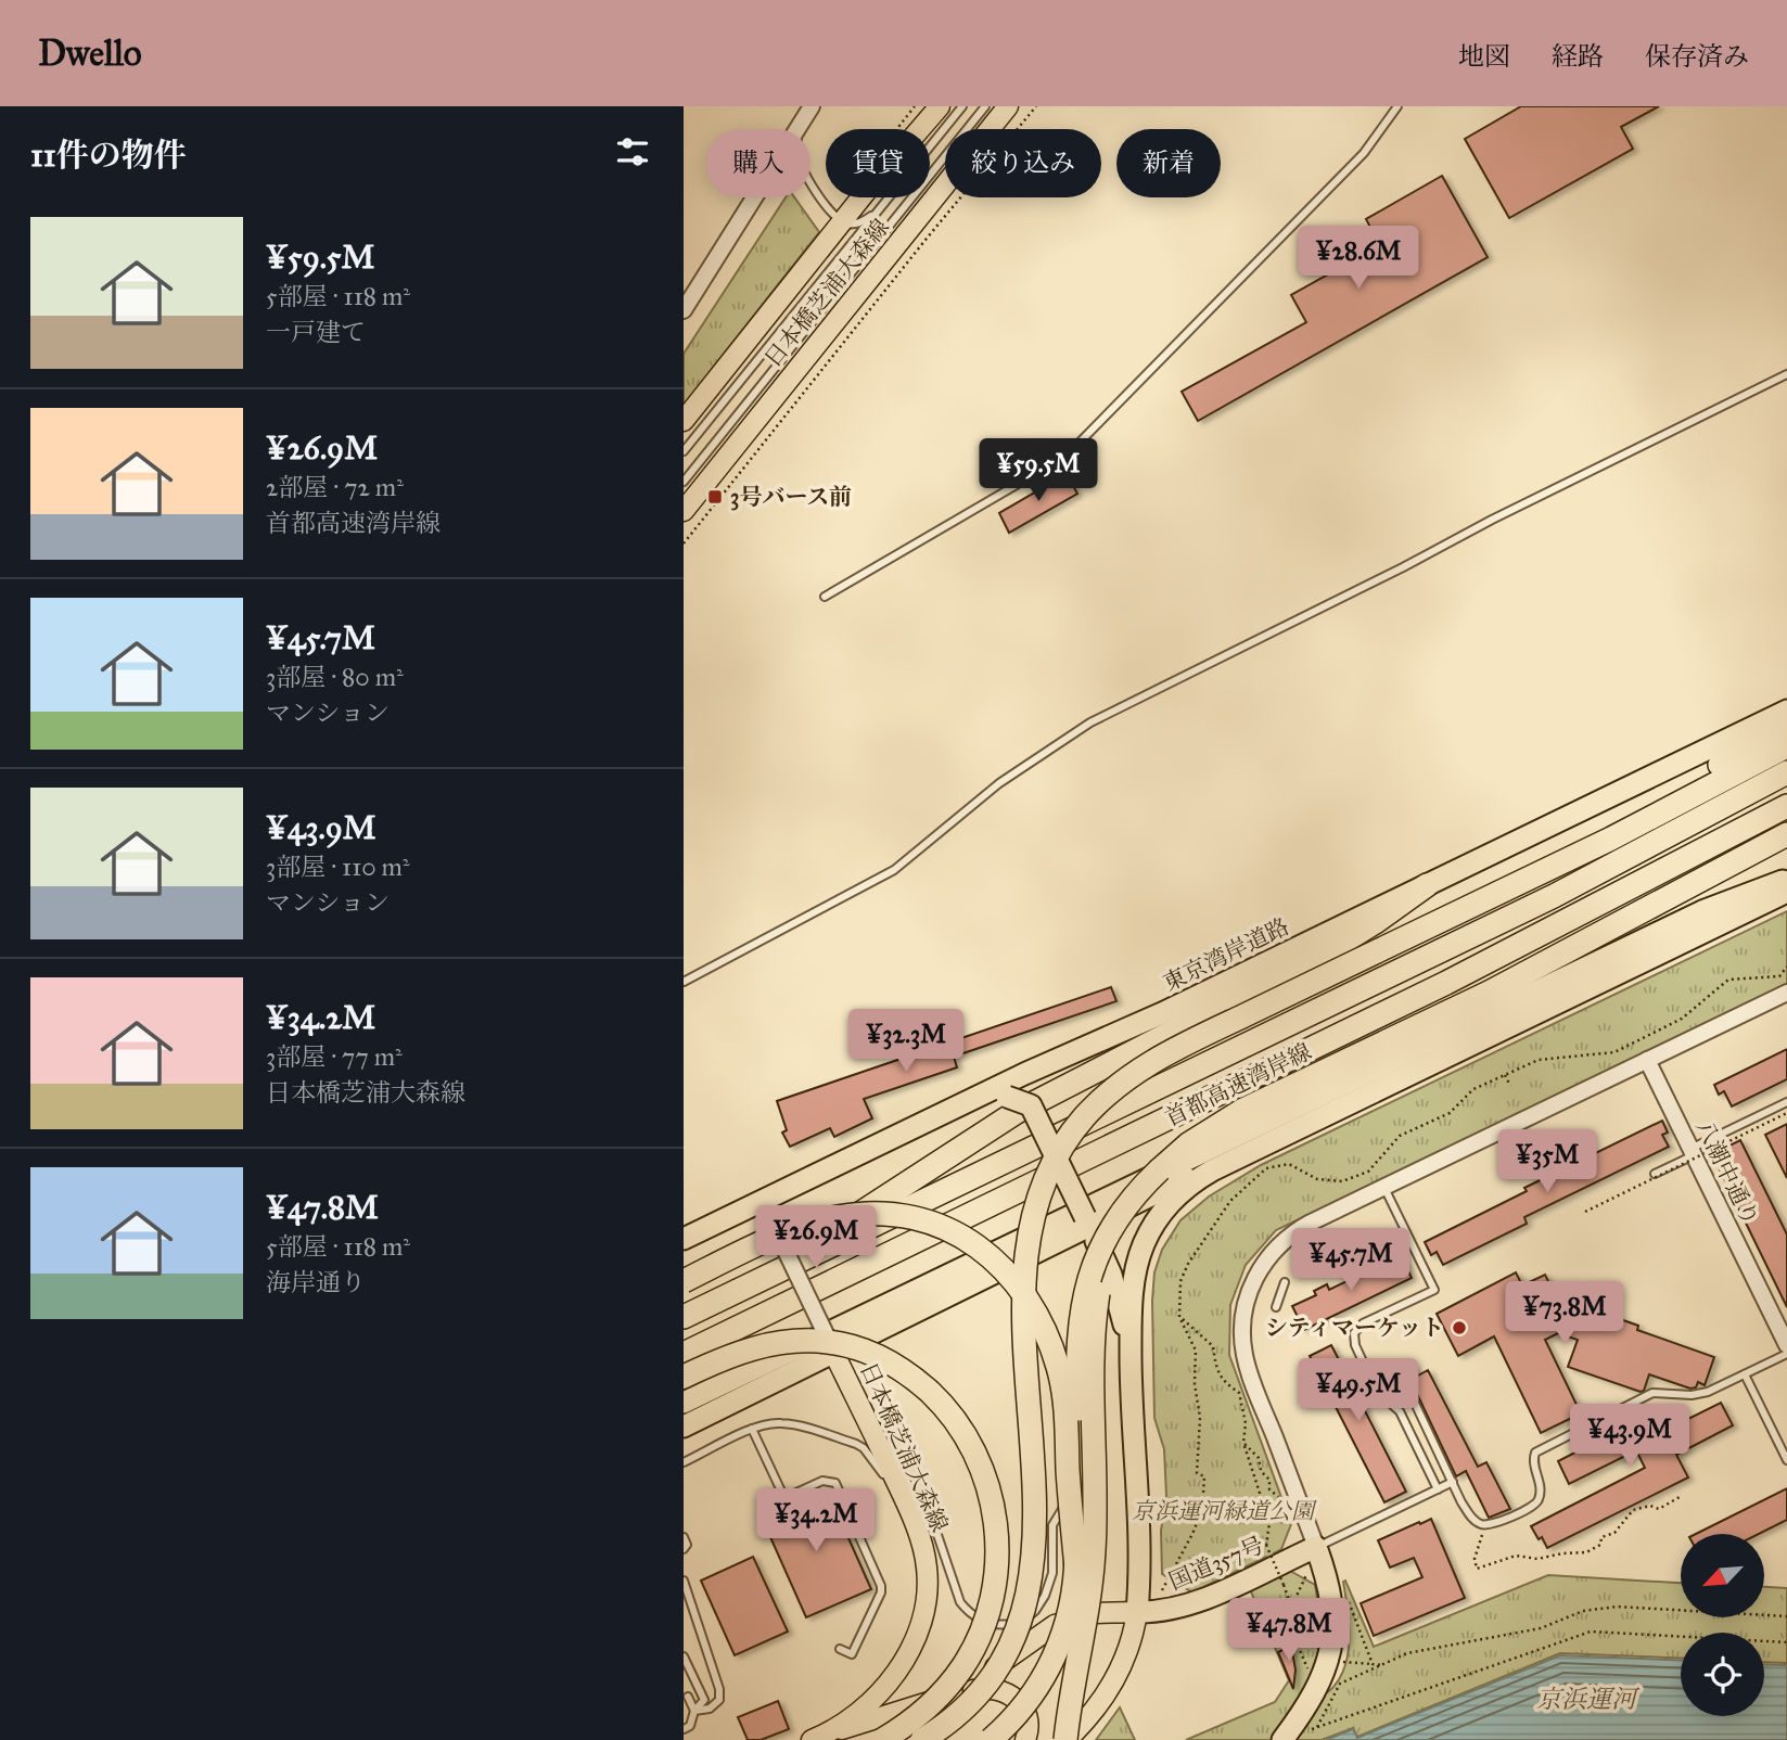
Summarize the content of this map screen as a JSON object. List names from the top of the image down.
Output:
{
  "streets": {
    "highway": ["東京湾岸道路", "首都高速湾岸線", "国道357号"],
    "main road": ["日本橋芝浦大森線"],
    "street": ["八潮中通り"]
  },
  "water": ["京浜運河"],
  "parks": ["京浜運河緑道公園"],
  "places": {
    "transit": ["3号バース前"],
    "other": ["シティマーケット"]
  },
  "north": "bottom left",
  "page": {
    "header": "Dwello",
    "nav": ["地図", "経路", "保存済み"],
    "heading": "11件の物件",
    "chip": [
      "購入",
      "賃貸",
      "絞り込み",
      "新着"
    ],
    "list": [
      {
        "name": "¥59.5M",
        "note": "5部屋 · 118 m² · 一戸建て"
      },
      {
        "name": "¥26.9M",
        "note": "2部屋 · 72 m² · 首都高速湾岸線"
      },
      {
        "name": "¥45.7M",
        "note": "3部屋 · 80 m² · マンション"
      },
      {
        "name": "¥43.9M",
        "note": "3部屋 · 110 m² · マンション"
      },
      {
        "name": "¥34.2M",
        "note": "3部屋 · 77 m² · 日本橋芝浦大森線"
      },
      {
        "name": "¥47.8M",
        "note": "5部屋 · 118 m² · 海岸通り"
      }
    ],
    "price": [
      "¥28.6M",
      "¥59.5M",
      "¥32.3M",
      "¥35M",
      "¥26.9M",
      "¥45.7M",
      "¥73.8M",
      "¥49.5M",
      "¥43.9M",
      "¥34.2M",
      "¥47.8M"
    ]
  }
}
